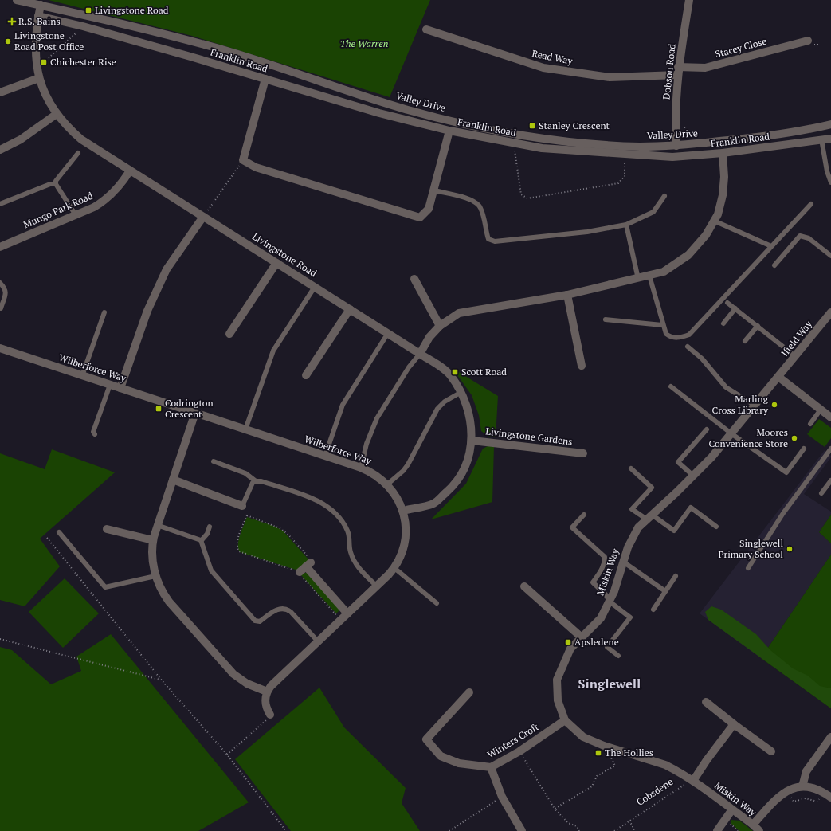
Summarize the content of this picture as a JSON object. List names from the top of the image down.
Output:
{
  "streets": {
    "street": [
      "Stacey Close",
      "Read Way",
      "Franklin Road",
      "Dobson Road",
      "Valley Drive",
      "Mungo Park Road",
      "Livingstone Road",
      "Ifield Way",
      "Wilberforce Way",
      "Livingstone Gardens",
      "Miskin Way",
      "Winters Croft"
    ],
    "path": ["Cobsdene"]
  },
  "crossings": [
    ["Stacey Close", "Read Way"],
    ["Stacey Close", "Dobson Road"],
    ["Read Way", "Dobson Road"],
    ["Franklin Road", "Livingstone Road"],
    ["Dobson Road", "Valley Drive"],
    ["Valley Drive", "Livingstone Road"],
    ["Mungo Park Road", "Livingstone Road"],
    ["Livingstone Road", "Wilberforce Way"],
    ["Livingstone Road", "Livingstone Gardens"],
    ["Ifield Way", "Miskin Way"],
    ["Miskin Way", "Winters Croft"],
    ["Miskin Way", "Cobsdene"]
  ],
  "districts": ["Singlewell"],
  "parks": ["The Warren"],
  "places": {
    "transit": [
      "Livingstone Road",
      "Chichester Rise",
      "Stanley Crescent",
      "Scott Road",
      "Codrington Crescent",
      "Apsledene",
      "The Hollies"
    ],
    "health": ["R.S. Bains"],
    "other": [
      "Livingstone Road Post Office",
      "Marling Cross Library",
      "Moores Convenience Store",
      "Singlewell Primary School"
    ]
  }
}
